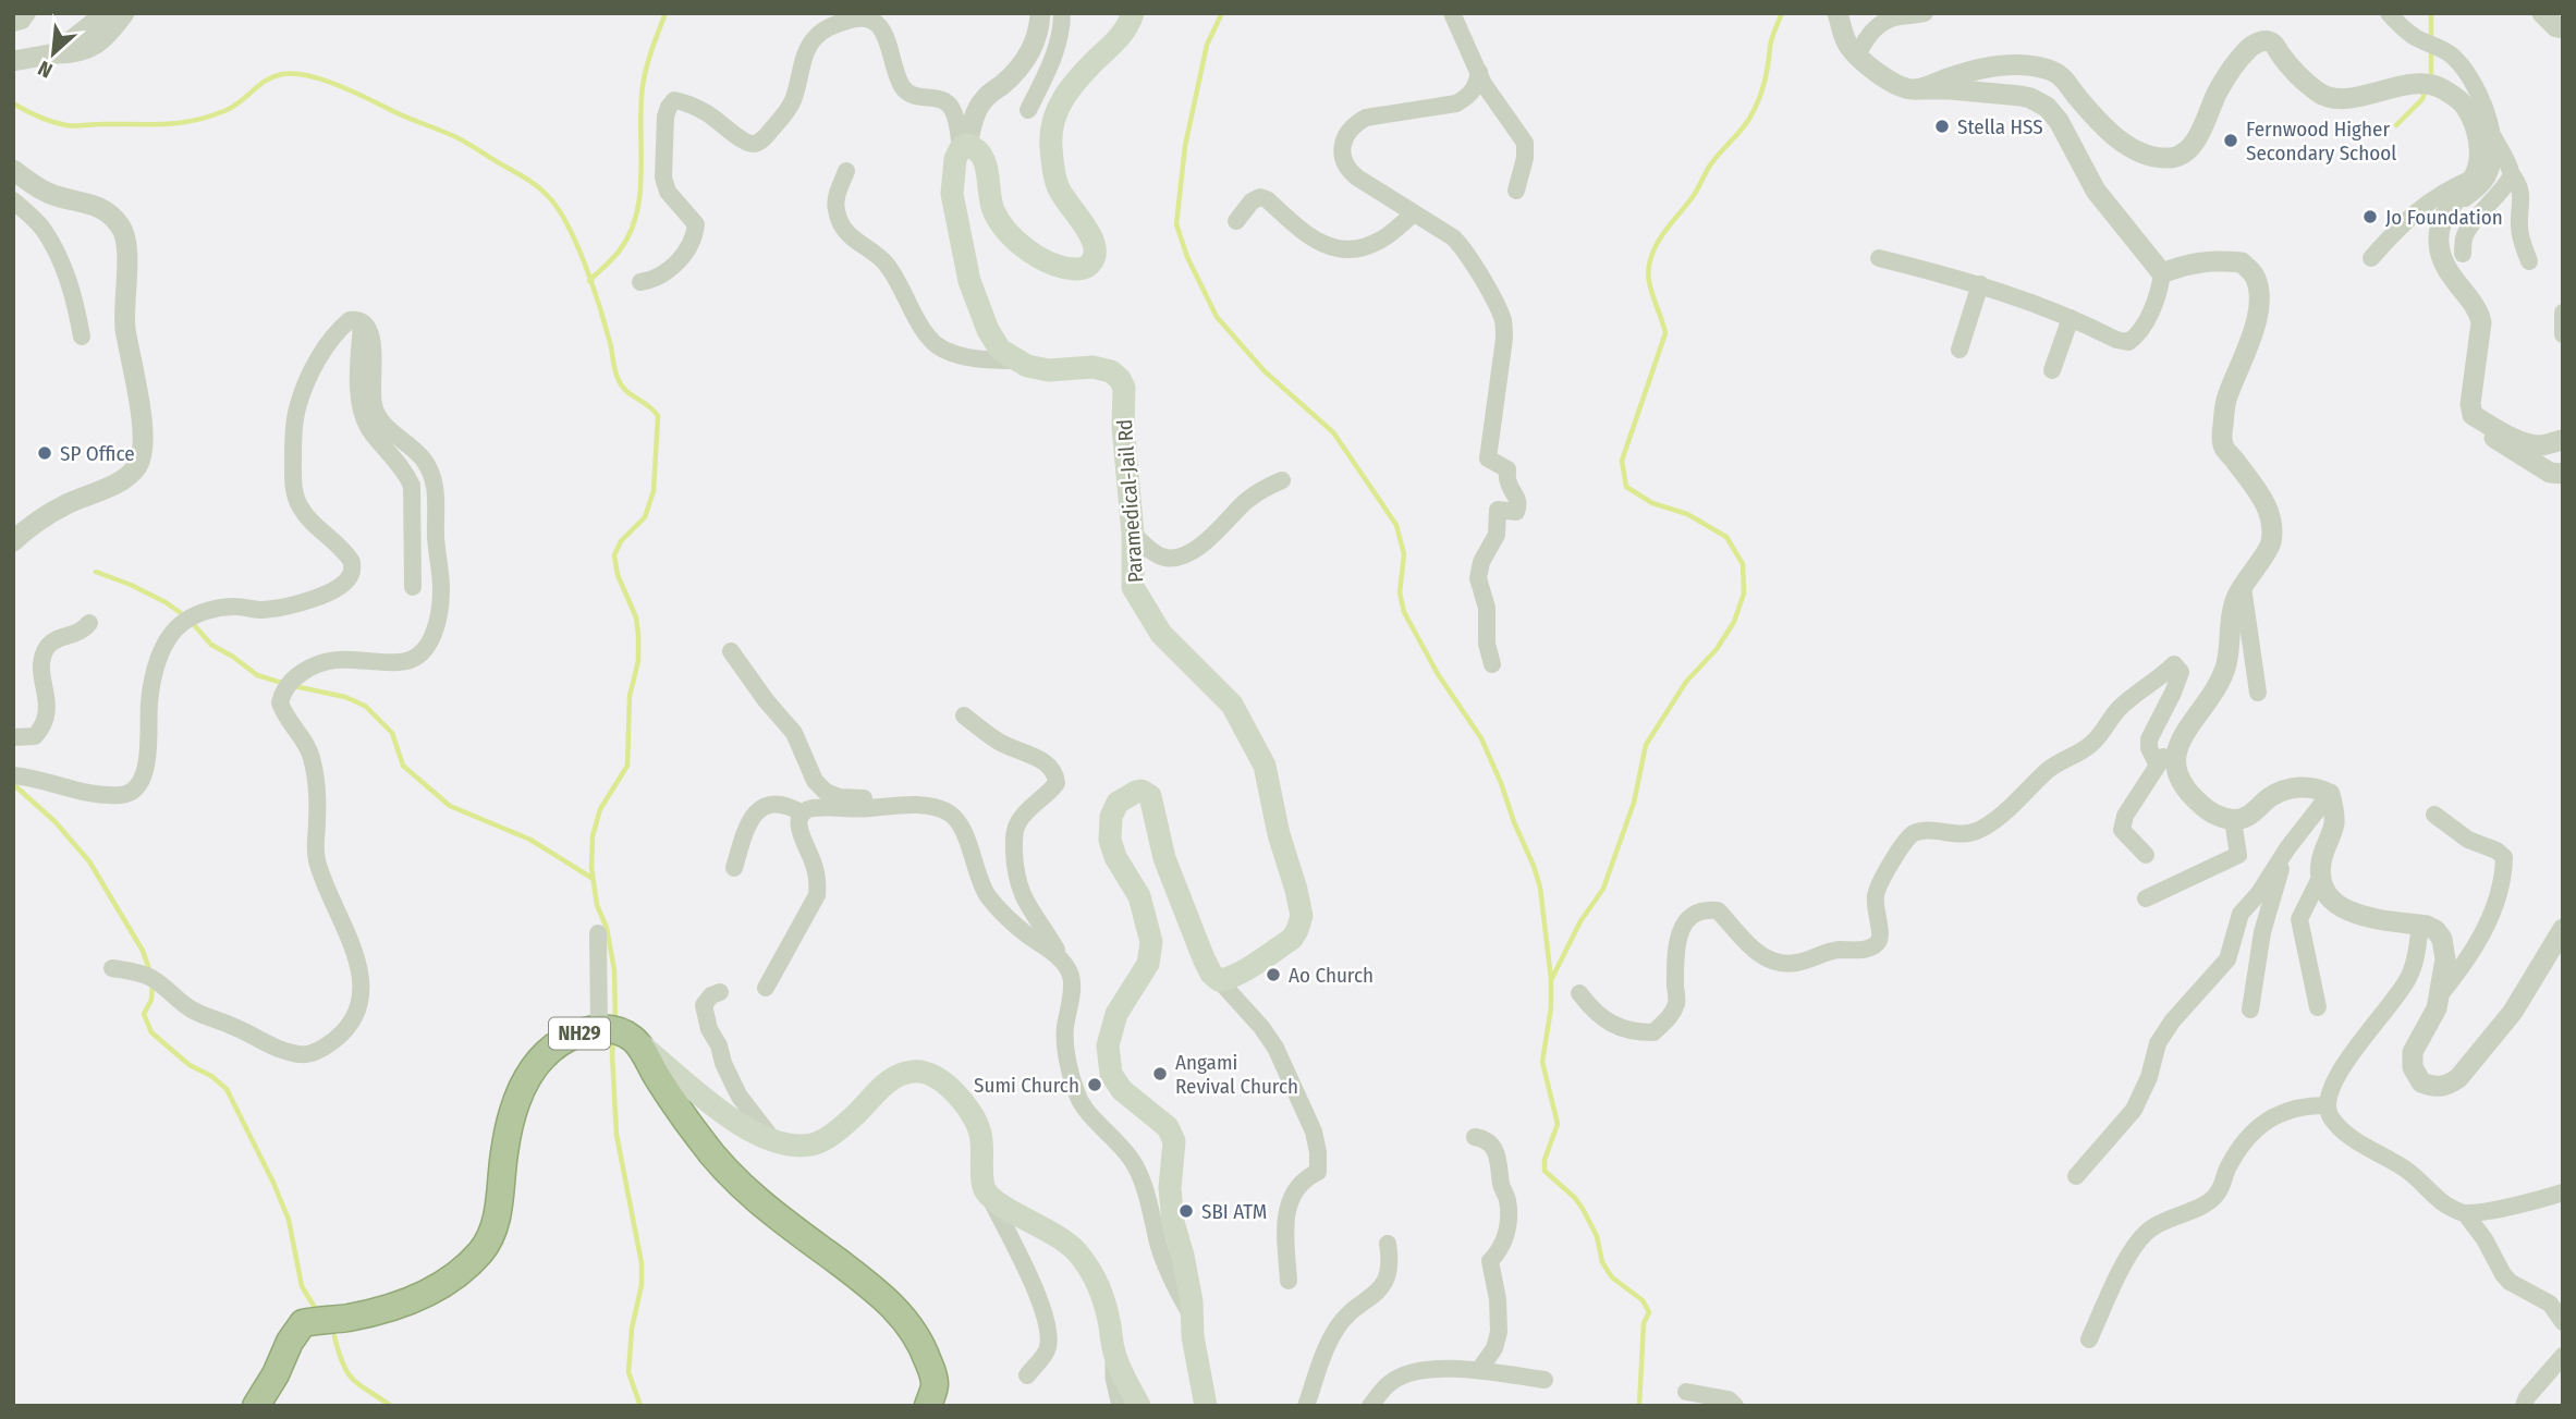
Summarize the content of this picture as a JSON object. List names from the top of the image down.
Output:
{
  "streets": {
    "highway": ["NH29"],
    "main road": ["Paramedical-Jail Rd"]
  },
  "places": [
    "Stella HSS",
    "Fernwood Higher Secondary School",
    "Jo Foundation",
    "SP Office",
    "Ao Church",
    "Angami Revival Church",
    "Sumi Church",
    "SBI ATM"
  ],
  "north": "bottom left"
}
